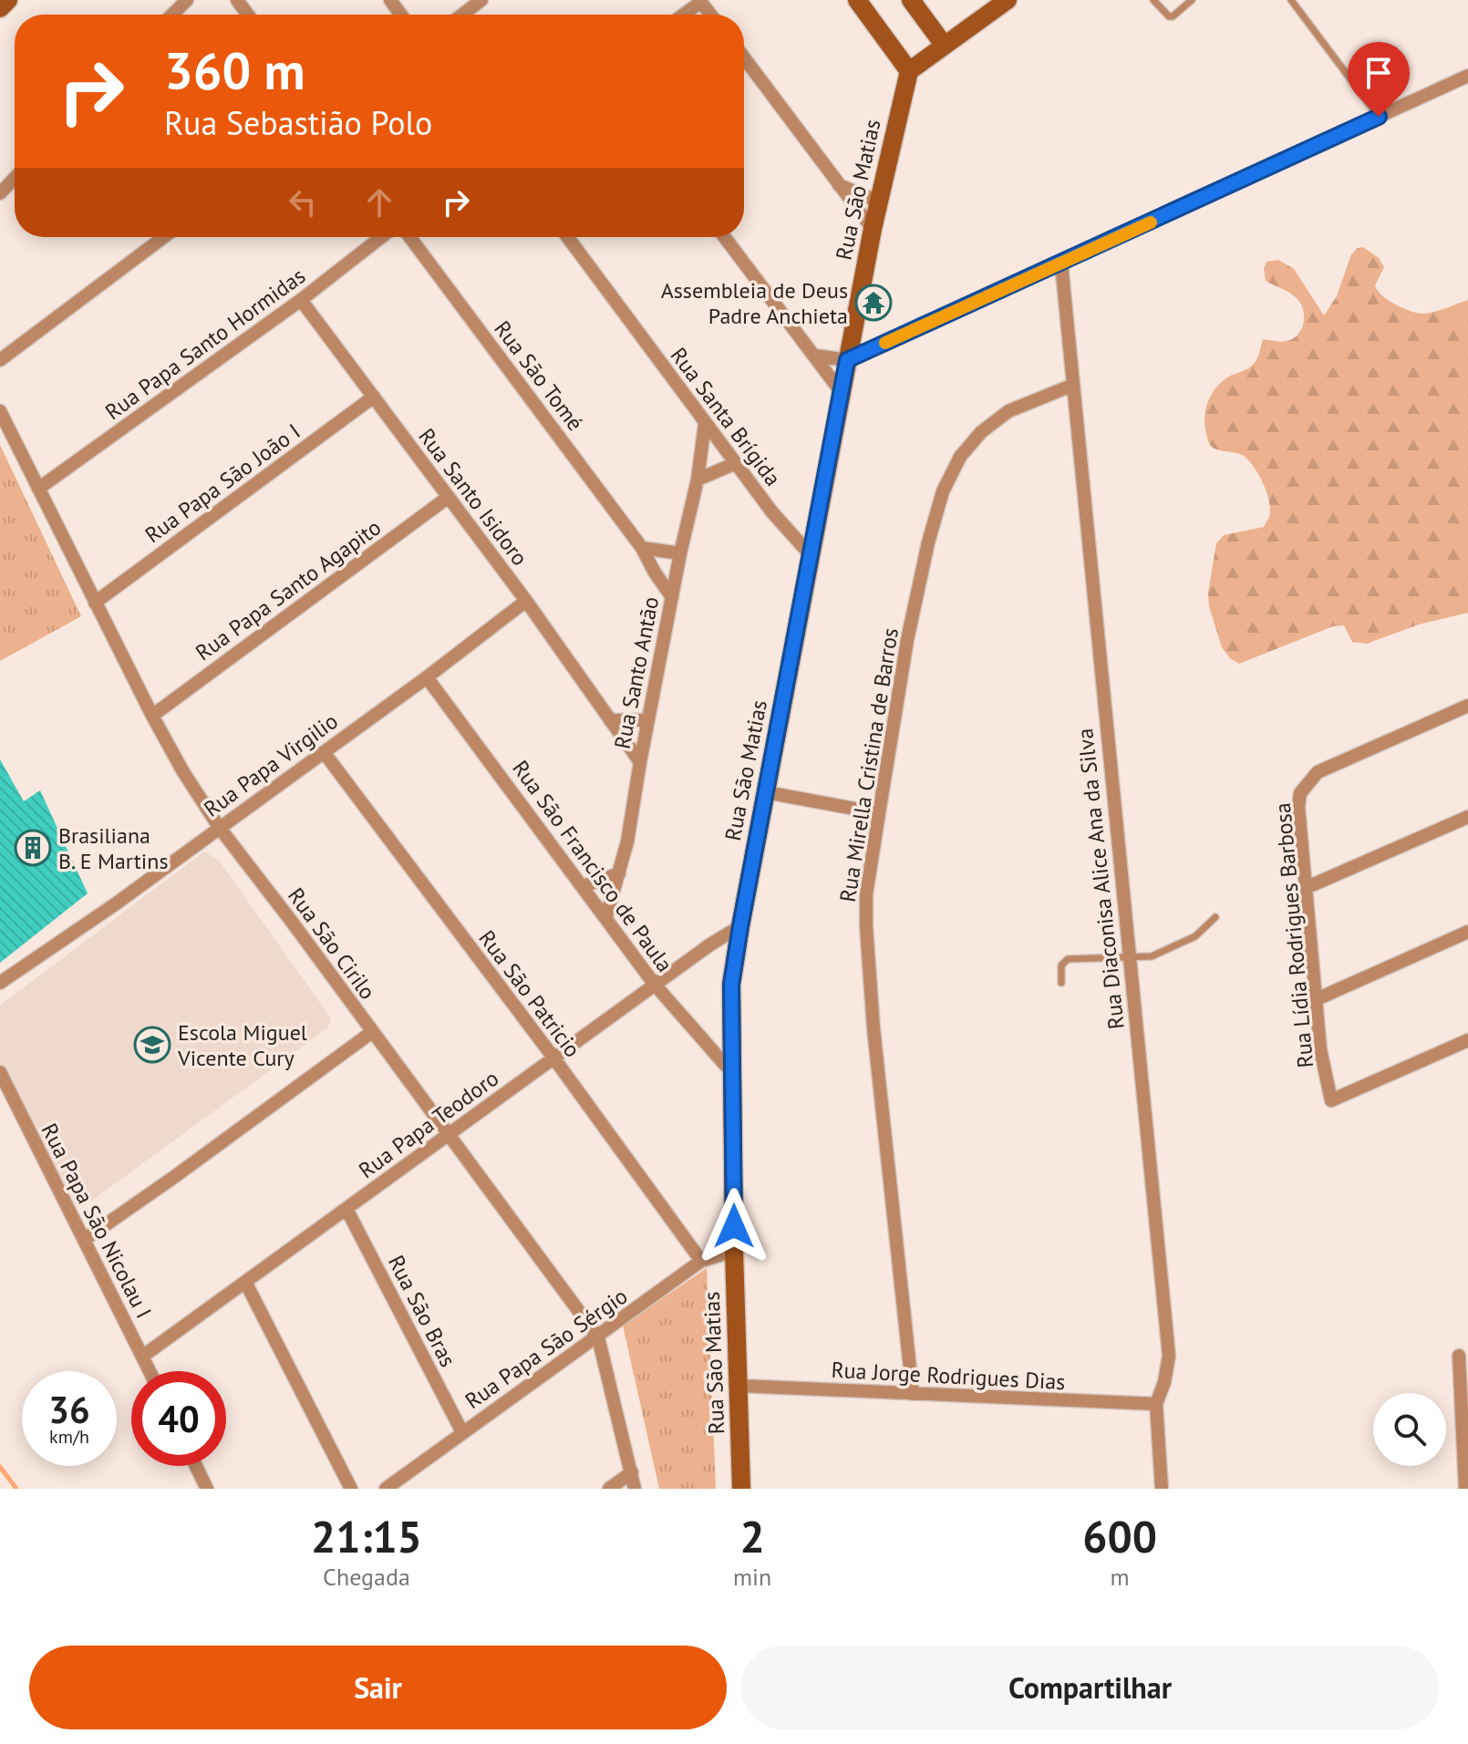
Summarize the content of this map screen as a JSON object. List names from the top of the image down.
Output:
{
  "streets": {
    "street": [
      "Rua São Matias",
      "Rua Papa Santo Hormidas",
      "Rua São Tomé",
      "Rua Santa Brígida",
      "Rua Papa São João I",
      "Rua Santo Isidoro",
      "Rua Papa Santo Agapito",
      "Rua Santo Antão",
      "Rua Papa Virgilio",
      "Rua Mirella Cristina de Barros",
      "Rua São Francisco de Paula",
      "Rua Diaconisa Alice Ana da Silva",
      "Rua Lídia Rodrigues Barbosa",
      "Rua São Cirilo",
      "Rua São Patricio",
      "Rua Papa Teodoro",
      "Rua Papa São Nicolau I",
      "Rua São Bras",
      "Rua Papa São Sérgio",
      "Rua Jorge Rodrigues Dias"
    ]
  },
  "crossings": [
    ["Rua São Matias", "Rua Santa Brígida"],
    ["Rua São Matias", "Rua São Francisco de Paula"],
    ["Rua São Matias", "Rua Papa Teodoro"],
    ["Rua São Matias", "Rua Papa São Sérgio"],
    ["Rua São Matias", "Rua Jorge Rodrigues Dias"],
    ["Rua Papa Santo Hormidas", "Rua Santo Isidoro"],
    ["Rua Papa Santo Hormidas", "Rua São Cirilo"],
    ["Rua São Tomé", "Rua Santo Antão"],
    ["Rua Santa Brígida", "Rua Santo Antão"],
    ["Rua Papa São João I", "Rua Santo Isidoro"],
    ["Rua Papa São João I", "Rua São Cirilo"],
    ["Rua Santo Isidoro", "Rua Papa Santo Agapito"],
    ["Rua Santo Isidoro", "Rua Santo Antão"],
    ["Rua Santo Isidoro", "Rua Papa Virgilio"],
    ["Rua Papa Santo Agapito", "Rua São Cirilo"],
    ["Rua Santo Antão", "Rua São Francisco de Paula"],
    ["Rua Papa Virgilio", "Rua São Francisco de Paula"],
    ["Rua Papa Virgilio", "Rua São Cirilo"],
    ["Rua Papa Virgilio", "Rua São Patricio"],
    ["Rua Mirella Cristina de Barros", "Rua Diaconisa Alice Ana da Silva"],
    ["Rua Mirella Cristina de Barros", "Rua Jorge Rodrigues Dias"],
    ["Rua São Francisco de Paula", "Rua Papa Teodoro"],
    ["Rua Diaconisa Alice Ana da Silva", "Rua Jorge Rodrigues Dias"],
    ["Rua São Cirilo", "Rua Papa Teodoro"],
    ["Rua São Cirilo", "Rua Papa São Sérgio"],
    ["Rua São Patricio", "Rua Papa Teodoro"],
    ["Rua São Patricio", "Rua Papa São Sérgio"],
    ["Rua Papa Teodoro", "Rua Papa São Nicolau I"],
    ["Rua Papa Teodoro", "Rua São Bras"],
    ["Rua São Bras", "Rua Papa São Sérgio"]
  ],
  "places": {
    "temple": ["Assembleia de Deus Padre Anchieta"],
    "building": ["Brasiliana B. E Martins"],
    "school or university": ["Escola Miguel Vicente Cury"]
  },
  "page": {
    "turn": ["360 m", "Rua Sebastião Polo"],
    "speed": "36 km/h",
    "limit": "40",
    "eta": [
      "21:15",
      "Chegada",
      "2",
      "min",
      "600",
      "m"
    ],
    "buttons": ["Sair", "Compartilhar"]
  }
}
